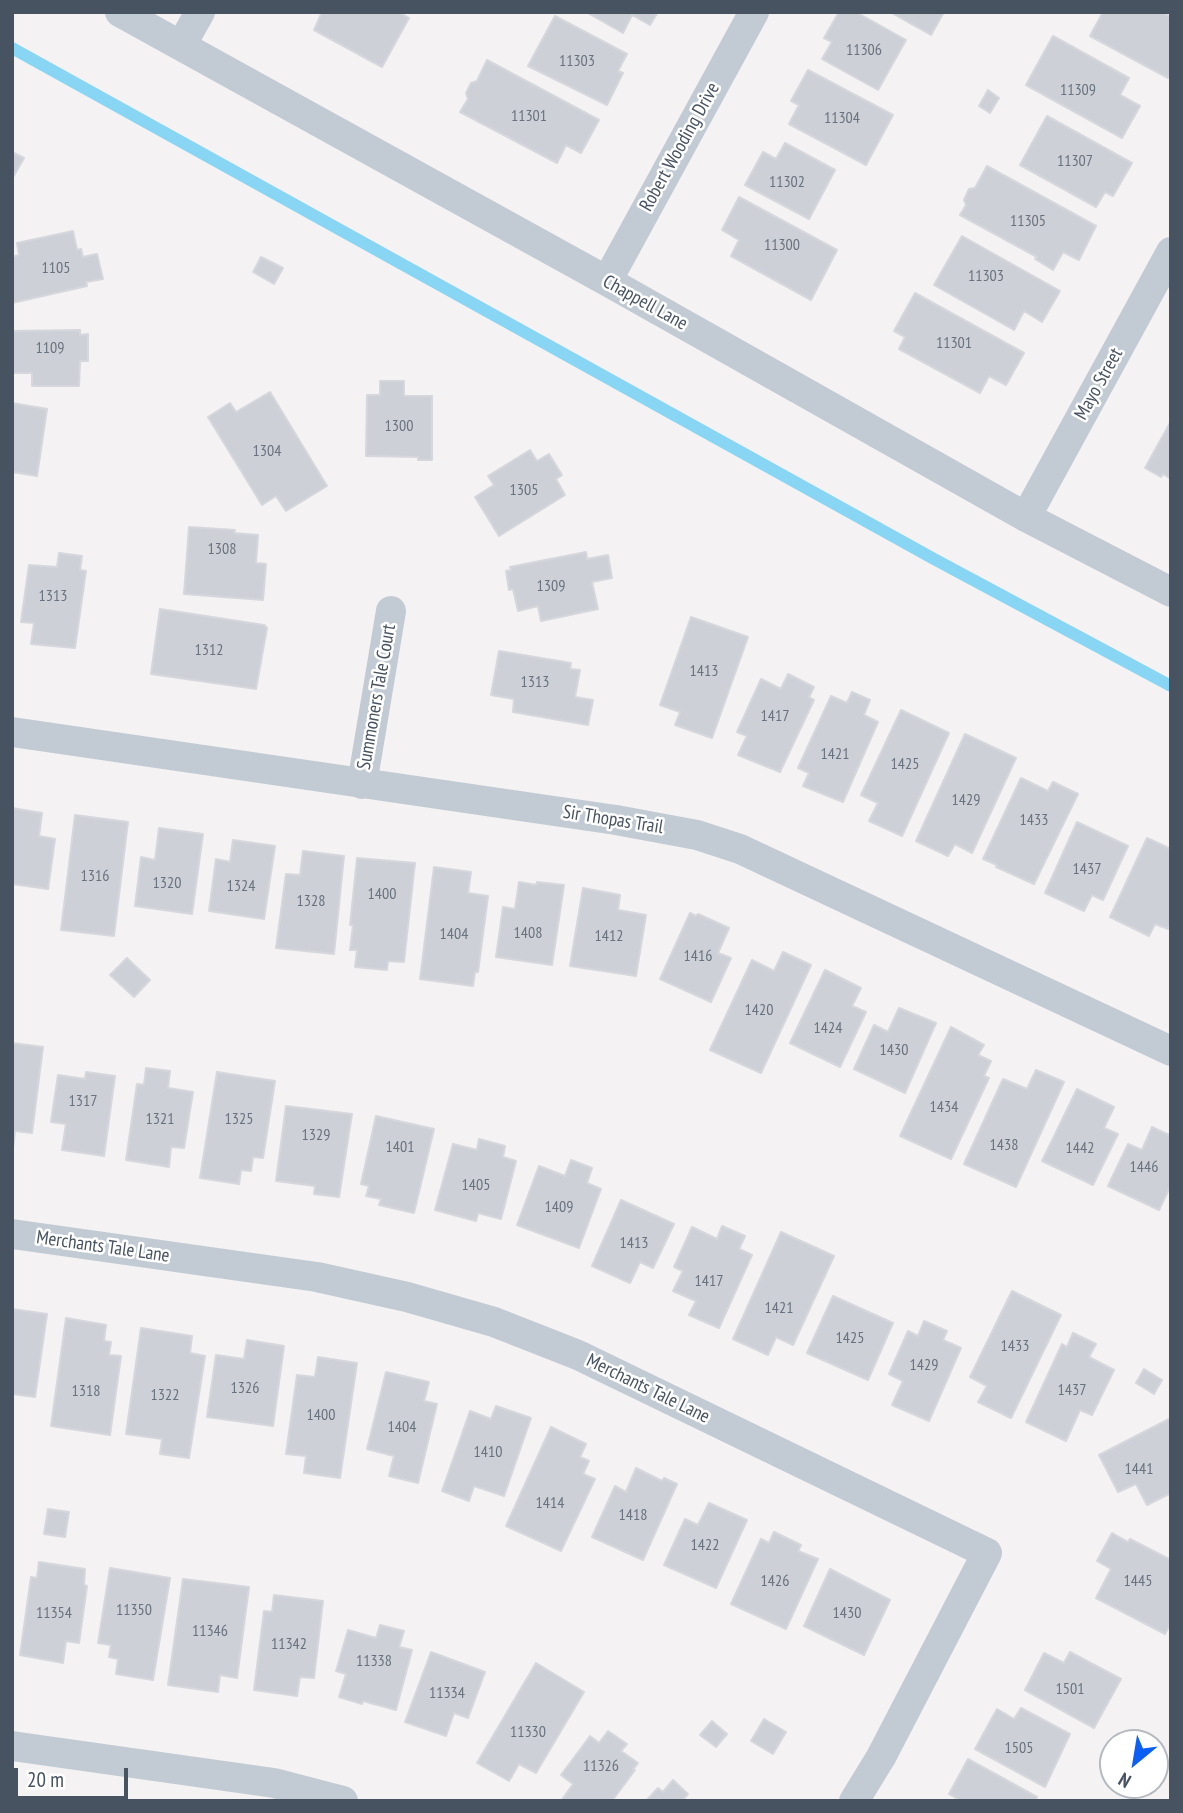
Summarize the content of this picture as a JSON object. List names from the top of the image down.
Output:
{
  "streets": {
    "street": [
      "Robert Wooding Drive",
      "Chappell Lane",
      "Mayo Street",
      "Summoners Tale Court",
      "Sir Thopas Trail",
      "Merchants Tale Lane"
    ]
  },
  "crossings": [
    ["Robert Wooding Drive", "Chappell Lane"],
    ["Chappell Lane", "Mayo Street"],
    ["Summoners Tale Court", "Sir Thopas Trail"]
  ],
  "house_numbers": [
    "11306",
    "11303",
    "11309",
    "11301",
    "11304",
    "11307",
    "11302",
    "11305",
    "11300",
    "1105",
    "11303",
    "11301",
    "1109",
    "1300",
    "1304",
    "1305",
    "1308",
    "1309",
    "1313",
    "1312",
    "1413",
    "1313",
    "1417",
    "1421",
    "1425",
    "1429",
    "1433",
    "1437",
    "1316",
    "1320",
    "1324",
    "1400",
    "1328",
    "1408",
    "1404",
    "1412",
    "1416",
    "1420",
    "1424",
    "1430",
    "1317",
    "1434",
    "1321",
    "1325",
    "1329",
    "1438",
    "1401",
    "1442",
    "1446",
    "1405",
    "1409",
    "1413",
    "1417",
    "1421",
    "1425",
    "1433",
    "1429",
    "1326",
    "1437",
    "1318",
    "1322",
    "1400",
    "1404",
    "1410",
    "1441",
    "1414",
    "1418",
    "1422",
    "1426",
    "1445",
    "11350",
    "11354",
    "1430",
    "11346",
    "11342",
    "11338",
    "1501",
    "11334",
    "11330",
    "1505",
    "11326"
  ],
  "scale_bar": "20 m",
  "north": "bottom left"
}
